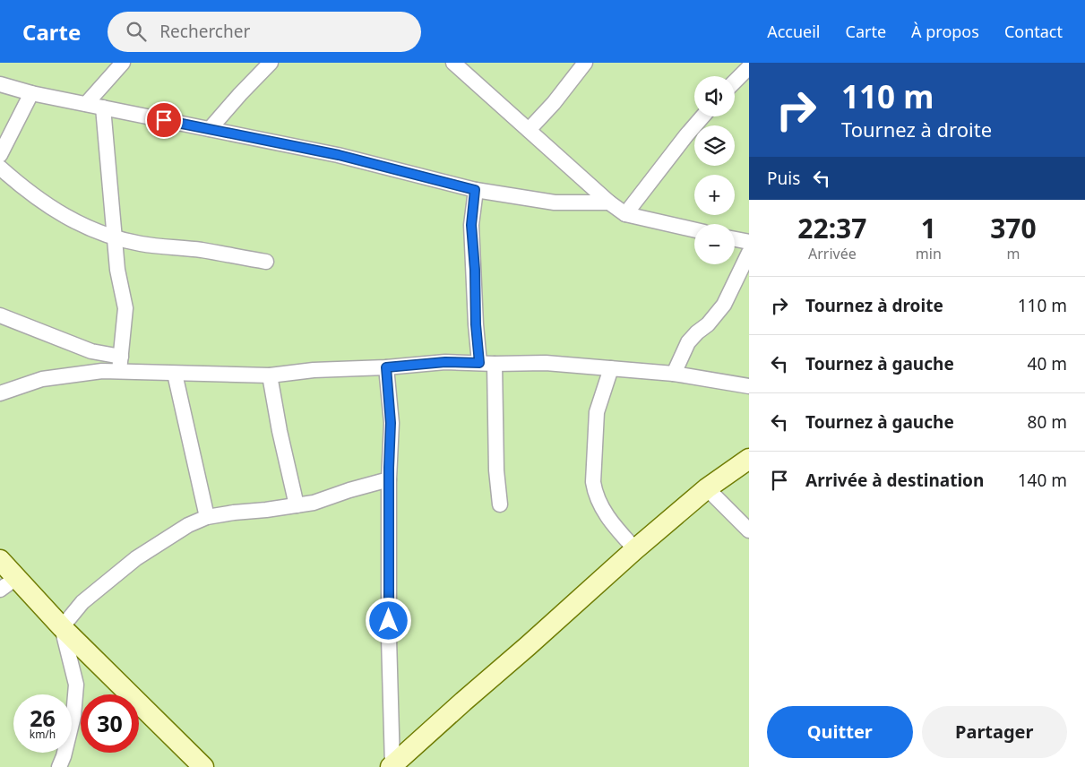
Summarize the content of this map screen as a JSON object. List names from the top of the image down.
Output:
{
  "page": {
    "header": "Carte",
    "search": "Rechercher",
    "nav": [
      "Accueil",
      "Carte",
      "À propos",
      "Contact"
    ],
    "turn": ["110 m", "Tournez à droite"],
    "map_buttons": ["+", "−"],
    "then": "Puis",
    "eta": [
      "22:37",
      "Arrivée",
      "1",
      "min",
      "370",
      "m"
    ],
    "list": [
      {
        "name": "Tournez à droite",
        "value": "110 m"
      },
      {
        "name": "Tournez à gauche",
        "value": "40 m"
      },
      {
        "name": "Tournez à gauche",
        "value": "80 m"
      },
      {
        "name": "Arrivée à destination",
        "value": "140 m"
      }
    ],
    "speed": "26 km/h",
    "limit": "30",
    "buttons": ["Quitter", "Partager"]
  }
}
